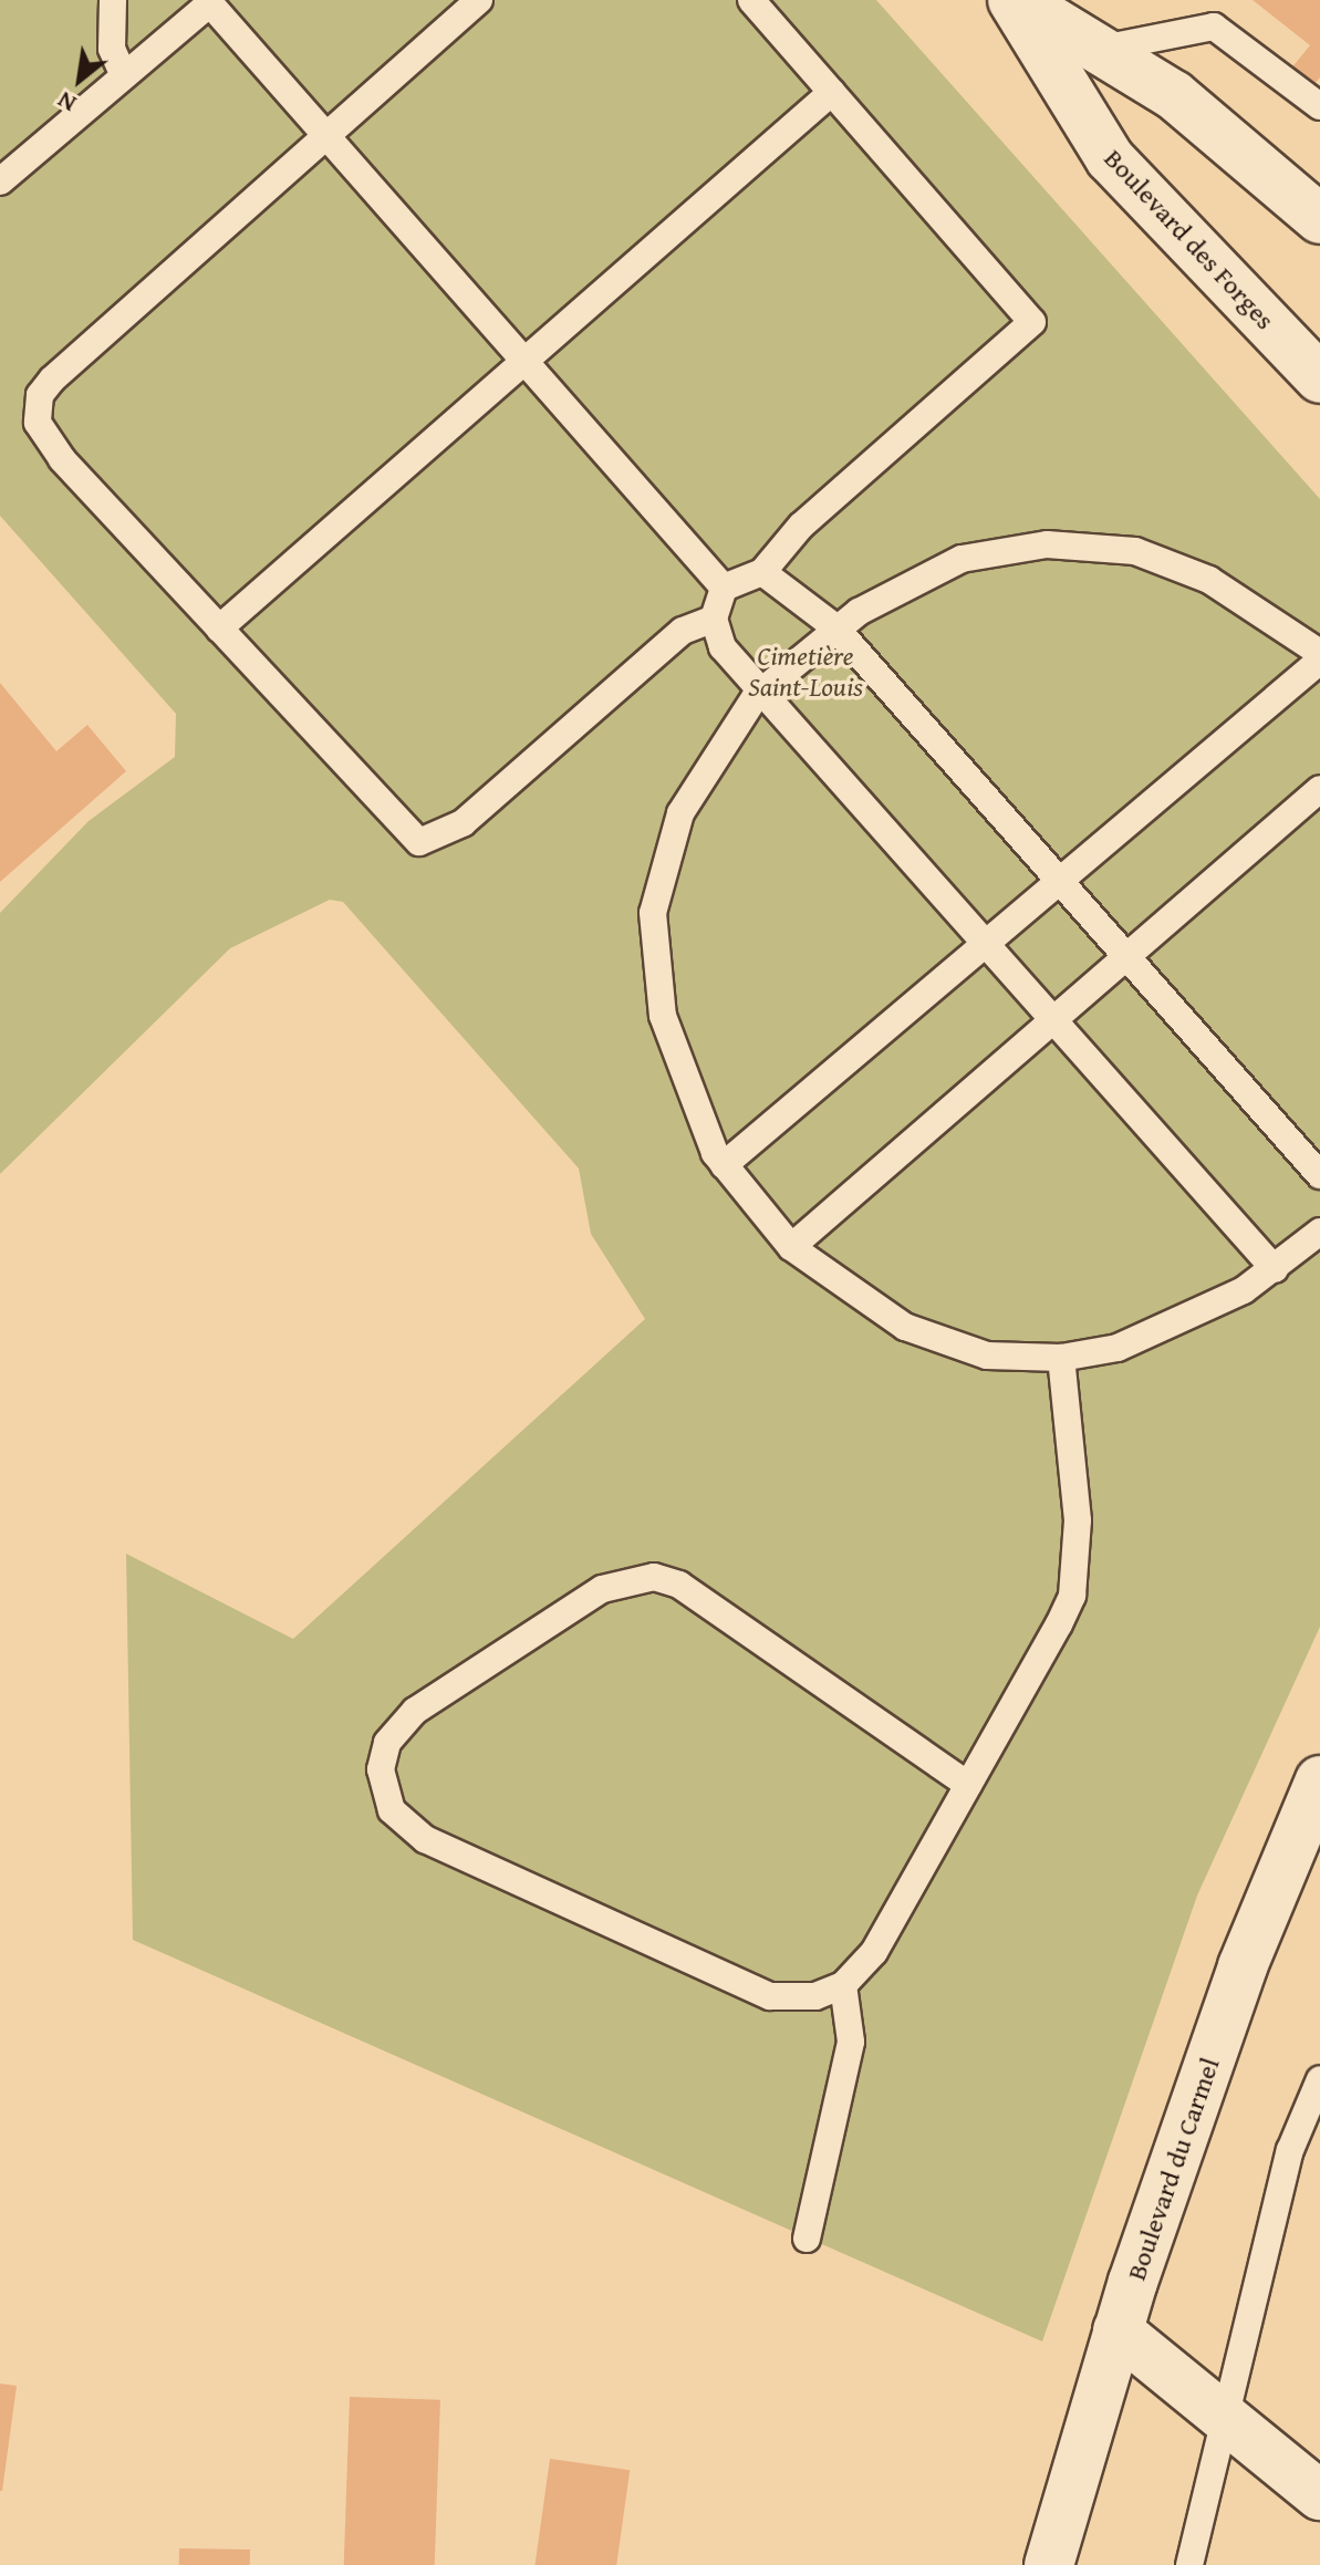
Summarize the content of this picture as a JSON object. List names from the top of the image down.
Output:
{
  "streets": {
    "street": ["Boulevard des Forges", "Boulevard du Carmel"]
  },
  "parks": ["Cimetière Saint-Louis"],
  "north": "bottom left"
}
